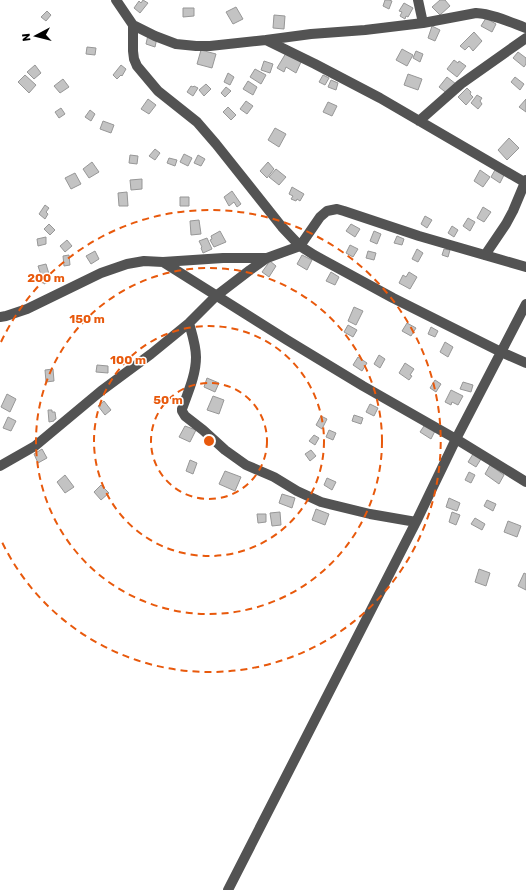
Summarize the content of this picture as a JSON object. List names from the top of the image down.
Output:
{
  "north": "left",
  "rings": [
    "200 m",
    "150 m",
    "100 m",
    "50 m"
  ]
}
